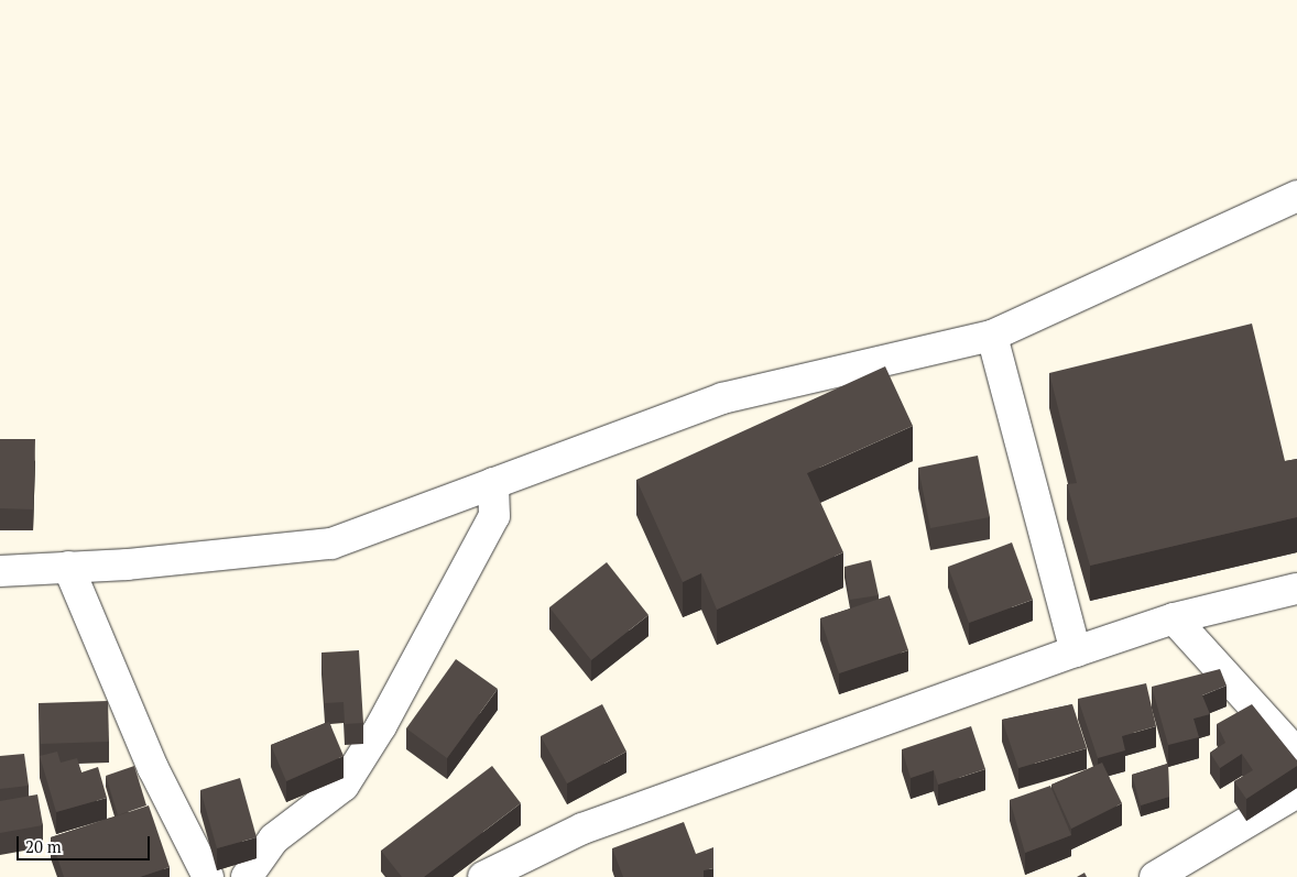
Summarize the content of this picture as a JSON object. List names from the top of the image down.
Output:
{
  "scale_bar": "20 m"
}
